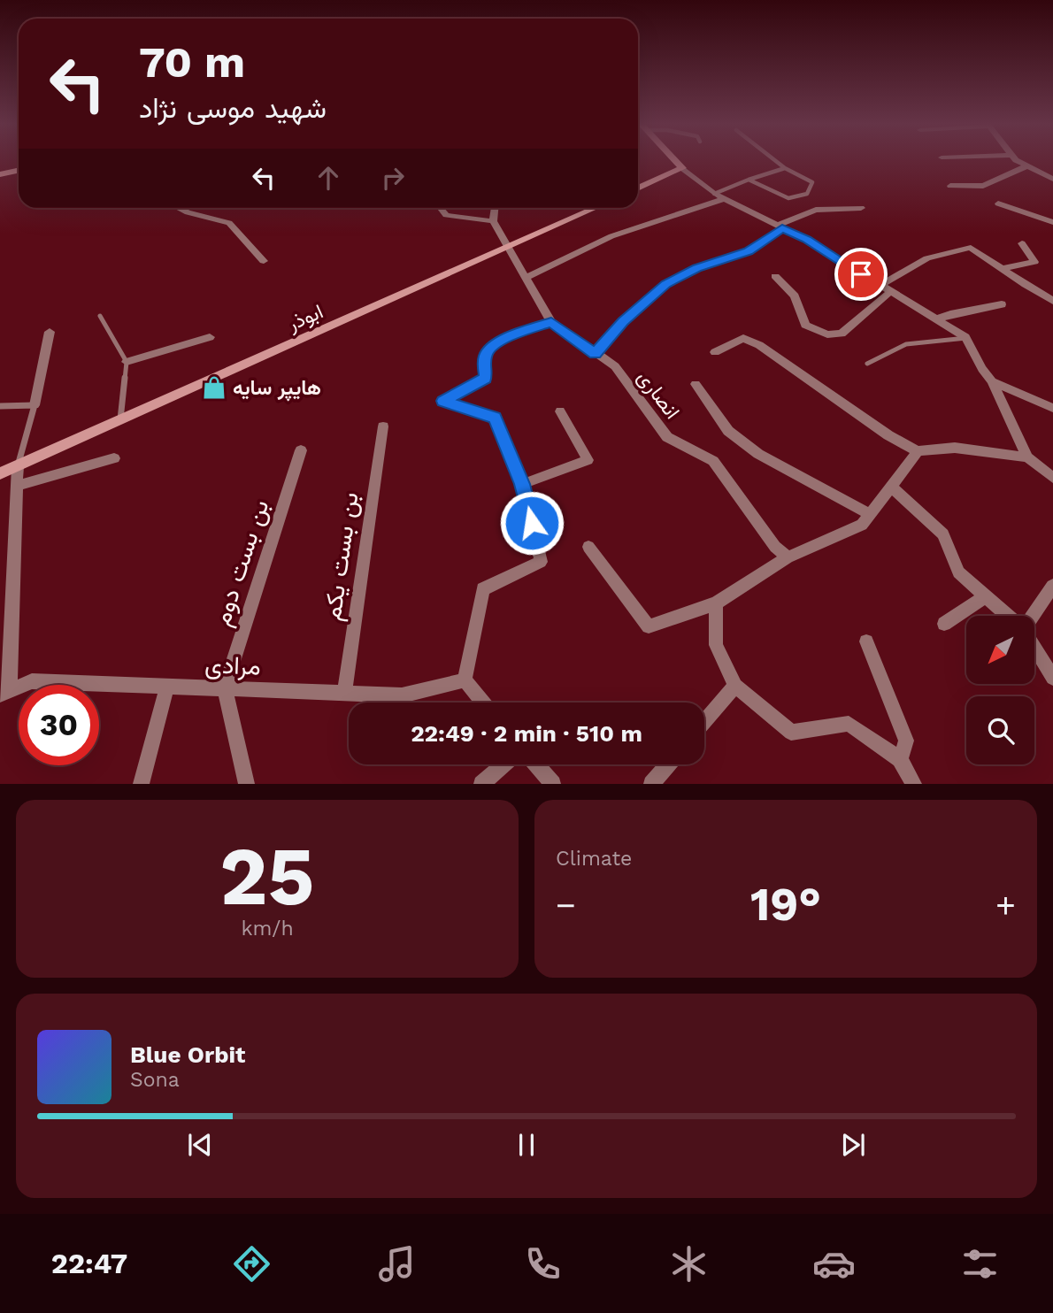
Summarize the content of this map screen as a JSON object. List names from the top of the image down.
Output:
{
  "streets": {
    "street": [
      "ابوذر",
      "انصاری",
      "بن بست یکم",
      "بن بست دوم",
      "مرادی"
    ]
  },
  "crossings": [
    ["ابوذر", "انصاری"],
    ["بن بست یکم", "مرادی"],
    ["بن بست دوم", "مرادی"]
  ],
  "places": {
    "shop": ["هایپر‌ سایه"]
  },
  "north": "bottom left",
  "page": {
    "turn": ["70 m", "شهید موسی نژاد"],
    "limit": "30",
    "trip": "22:49 · 2 min · 510 m",
    "tile": [
      ["25", "km/h"],
      "Climate"
    ],
    "heat": ["−", "19°", "+"],
    "song": ["Blue Orbit", "Sona"],
    "tabs": "22:47"
  }
}
